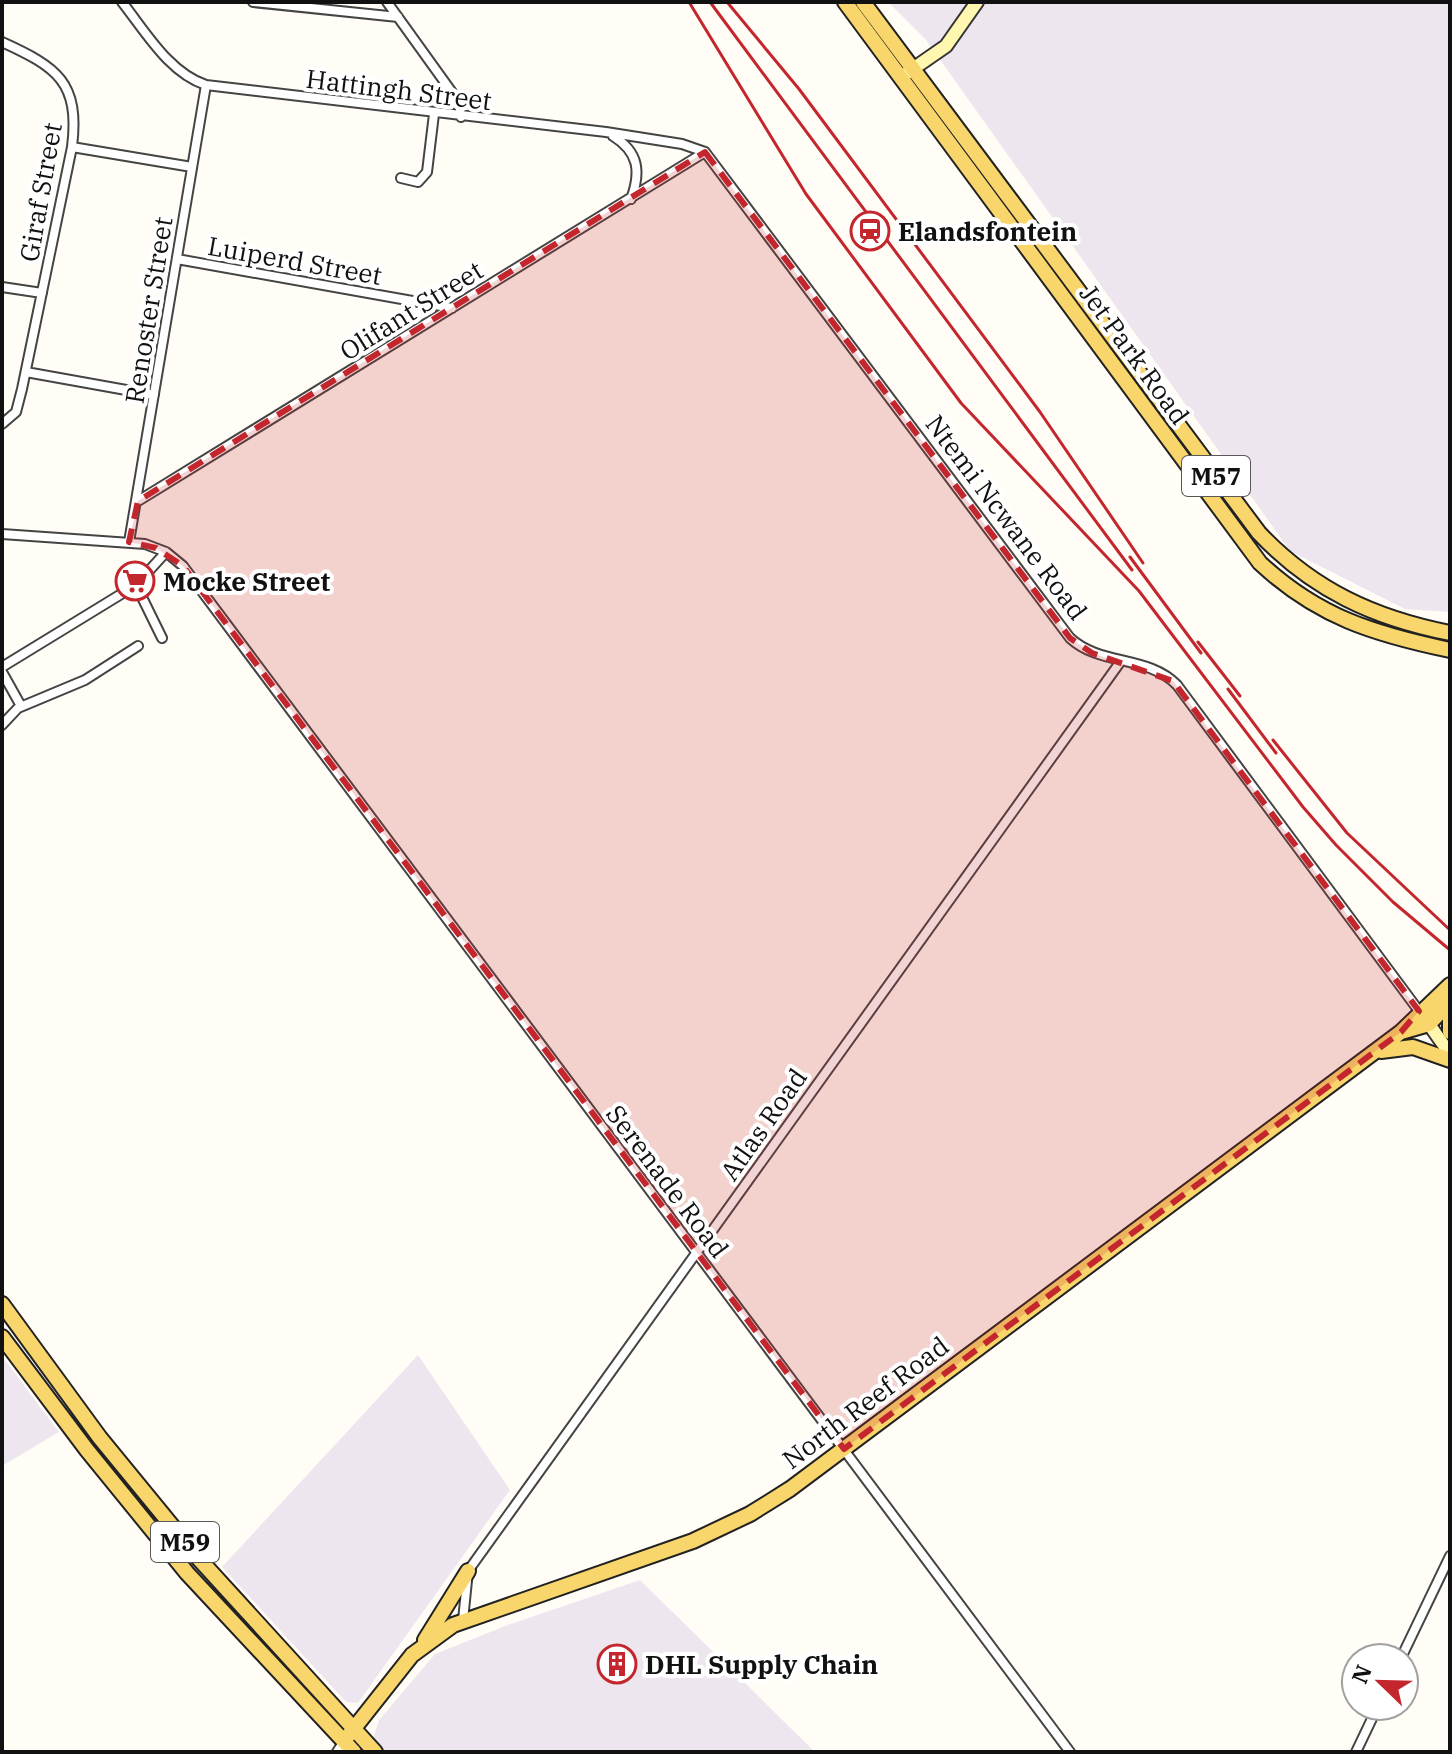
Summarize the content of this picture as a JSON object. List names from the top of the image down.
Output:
{
  "streets": {
    "main road": [
      "Jet Park Road",
      "M57",
      "North Reef Road",
      "M59"
    ],
    "street": [
      "Hattingh Street",
      "Giraf Street",
      "Luiperd Street",
      "Renoster Street",
      "Olifant Street",
      "Ntemi Ncwane Road",
      "Atlas Road",
      "Serenade Road"
    ]
  },
  "crossings": [
    ["Hattingh Street", "Renoster Street"],
    ["Hattingh Street", "Olifant Street"],
    ["Hattingh Street", "Ntemi Ncwane Road"],
    ["Luiperd Street", "Renoster Street"],
    ["Luiperd Street", "Olifant Street"],
    ["Renoster Street", "Olifant Street"],
    ["Olifant Street", "Ntemi Ncwane Road"],
    ["Ntemi Ncwane Road", "Atlas Road"],
    ["Ntemi Ncwane Road", "North Reef Road"],
    ["Atlas Road", "Serenade Road"],
    ["Atlas Road", "North Reef Road"],
    ["Serenade Road", "North Reef Road"],
    ["North Reef Road", "M59"]
  ],
  "places": {
    "station": ["Elandsfontein"],
    "supermarket": ["Mocke Street"],
    "building": ["DHL Supply Chain"]
  },
  "north": "top left"
}
